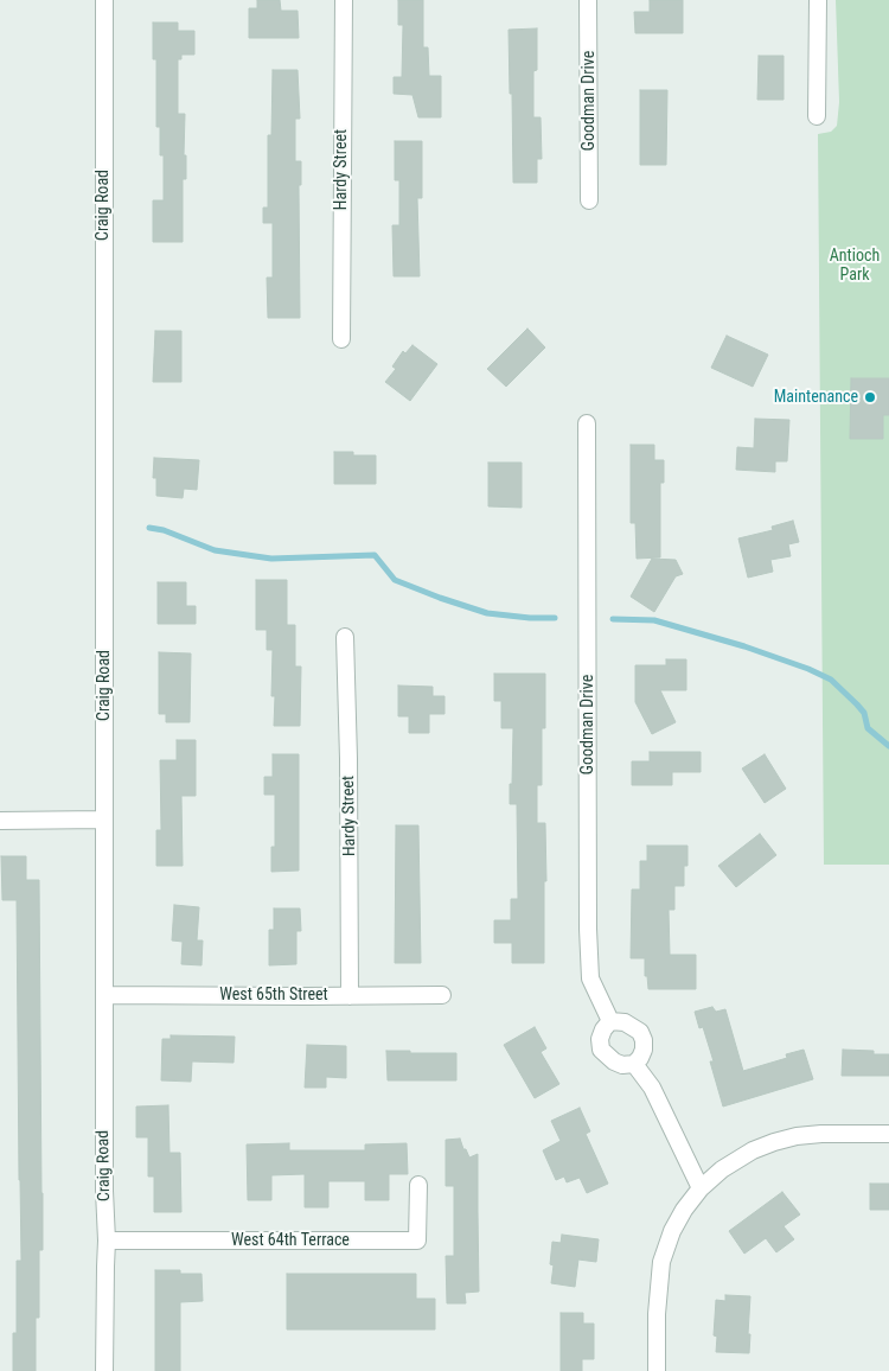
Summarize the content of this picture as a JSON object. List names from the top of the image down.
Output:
{
  "streets": {
    "street": [
      "Goodman Drive",
      "Hardy Street",
      "Craig Road",
      "West 65th Street",
      "West 64th Terrace"
    ]
  },
  "crossings": [
    ["Hardy Street", "West 65th Street"],
    ["Craig Road", "West 65th Street"],
    ["Craig Road", "West 64th Terrace"]
  ],
  "parks": ["Antioch Park"],
  "places": ["Maintenance"]
}
